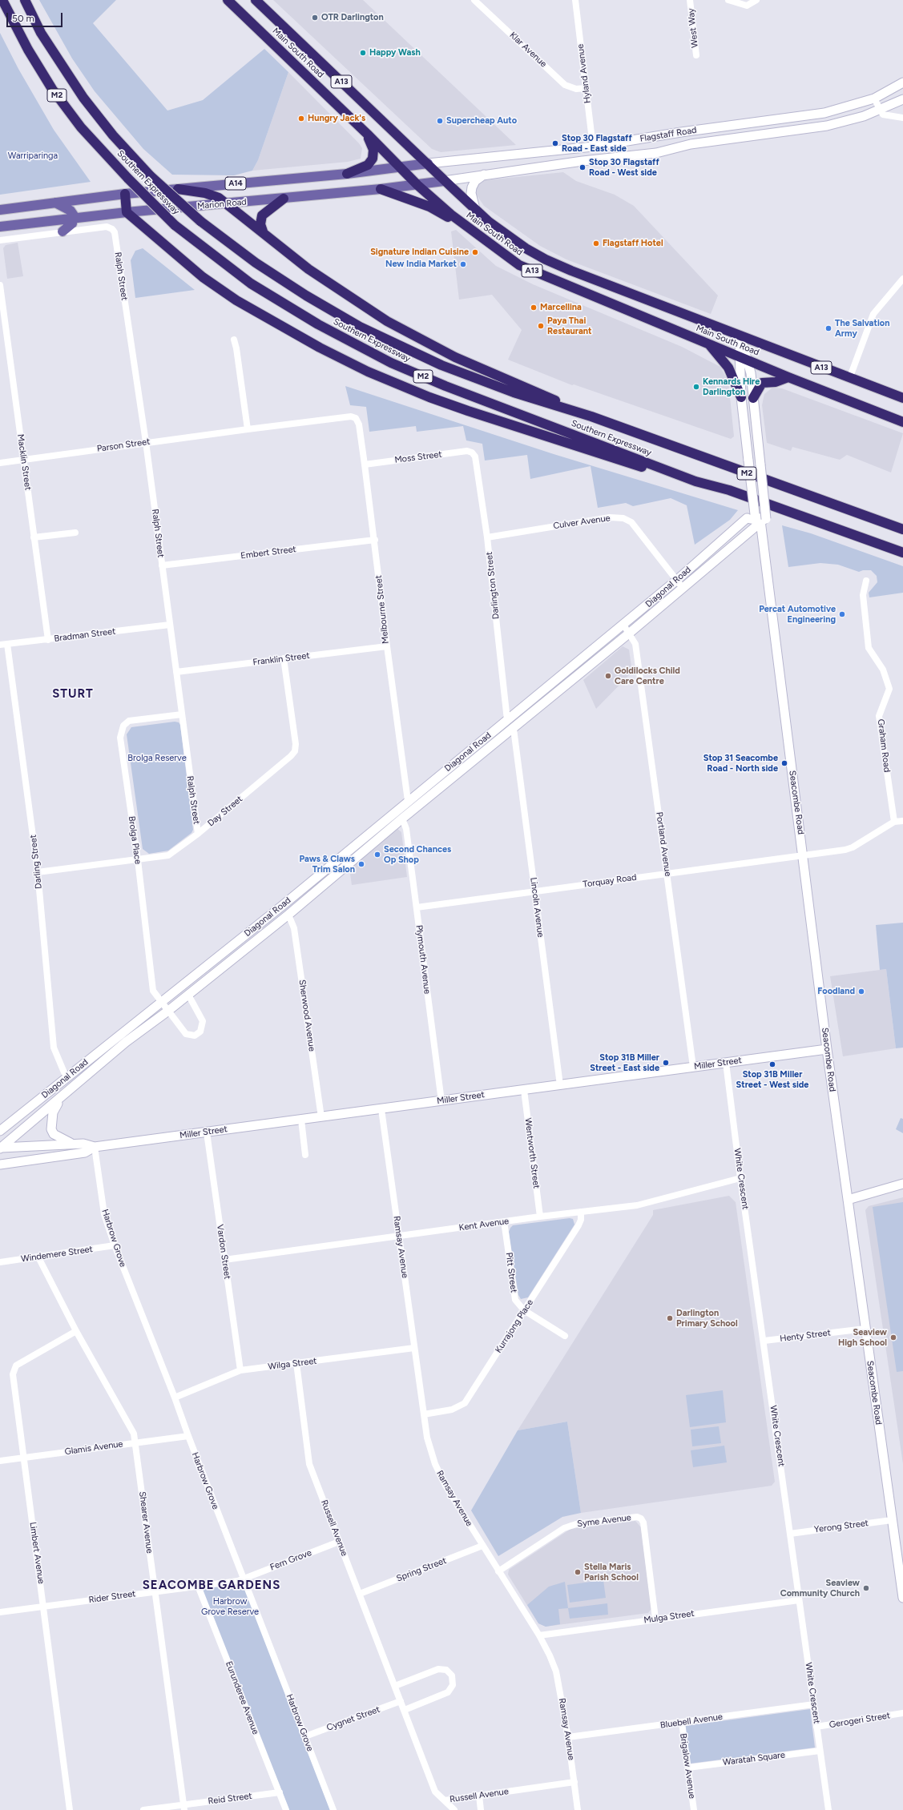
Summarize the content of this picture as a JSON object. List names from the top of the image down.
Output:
{
  "streets": {
    "highway": [
      "Main South Road",
      "A13",
      "M2",
      "Southern Expressway"
    ],
    "main road": [
      "Flagstaff Road",
      "A14",
      "Marion Road",
      "Diagonal Road",
      "Seacombe Road",
      "Miller Street"
    ],
    "street": [
      "West Way",
      "Klar Avenue",
      "Hyland Avenue",
      "Ralph Street",
      "Parson Street",
      "Moss Street",
      "Macklin Street",
      "Culver Avenue",
      "Embert Street",
      "Darlington Street",
      "Melbourne Street",
      "Bradman Street",
      "Franklin Street",
      "Graham Road",
      "Day Street",
      "Brolga Place",
      "Portland Avenue",
      "Darling Street",
      "Torquay Road",
      "Lincoln Avenue",
      "Plymouth Avenue",
      "Sherwood Avenue",
      "Wentworth Street",
      "White Crescent",
      "Kent Avenue",
      "Harbrow Grove",
      "Ramsay Avenue",
      "Vardon Street",
      "Windemere Street",
      "Pitt Street",
      "Kurrajong Place",
      "Henty Street",
      "Wilga Street",
      "Glamis Avenue",
      "Syme Avenue",
      "Shearer Avenue",
      "Yerong Street",
      "Russell Avenue",
      "Limbert Avenue",
      "Fern Grove",
      "Spring Street",
      "Rider Street",
      "Mulga Street",
      "Eurunderee Avenue",
      "Cygnet Street",
      "Gerogeri Street",
      "Bluebell Avenue",
      "Waratah Square",
      "Brigalow Avenue",
      "Reid Street"
    ]
  },
  "crossings": [
    ["Klar Avenue", "Hyland Avenue"],
    ["Main South Road", "A13"],
    ["Main South Road", "Flagstaff Road"],
    ["Main South Road", "A14"],
    ["Main South Road", "Marion Road"],
    ["Main South Road", "Seacombe Road"],
    ["Hyland Avenue", "Flagstaff Road"],
    ["A13", "A14"],
    ["A13", "Marion Road"],
    ["A13", "Seacombe Road"],
    ["M2", "Southern Expressway"],
    ["M2", "Marion Road"],
    ["Flagstaff Road", "A14"],
    ["Flagstaff Road", "Marion Road"],
    ["Ralph Street", "Parson Street"],
    ["Ralph Street", "Embert Street"],
    ["Ralph Street", "Bradman Street"],
    ["Ralph Street", "Franklin Street"],
    ["Ralph Street", "Day Street"],
    ["Ralph Street", "Brolga Place"],
    ["Parson Street", "Macklin Street"],
    ["Parson Street", "Melbourne Street"],
    ["Moss Street", "Darlington Street"],
    ["Moss Street", "Melbourne Street"],
    ["Macklin Street", "Bradman Street"],
    ["Culver Avenue", "Darlington Street"],
    ["Culver Avenue", "Diagonal Road"],
    ["Embert Street", "Melbourne Street"],
    ["Darlington Street", "Diagonal Road"],
    ["Diagonal Road", "Melbourne Street"],
    ["Diagonal Road", "Seacombe Road"],
    ["Diagonal Road", "Brolga Place"],
    ["Diagonal Road", "Portland Avenue"],
    ["Diagonal Road", "Darling Street"],
    ["Diagonal Road", "Lincoln Avenue"],
    ["Diagonal Road", "Plymouth Avenue"],
    ["Diagonal Road", "Sherwood Avenue"],
    ["Diagonal Road", "Miller Street"],
    ["Melbourne Street", "Franklin Street"],
    ["Bradman Street", "Darling Street"],
    ["Franklin Street", "Day Street"],
    ["Graham Road", "Torquay Road"],
    ["Seacombe Road", "Torquay Road"],
    ["Seacombe Road", "Miller Street"],
    ["Seacombe Road", "Henty Street"],
    ["Seacombe Road", "Yerong Street"],
    ["Day Street", "Brolga Place"],
    ["Day Street", "Darling Street"],
    ["Portland Avenue", "Torquay Road"],
    ["Portland Avenue", "Miller Street"],
    ["Torquay Road", "Lincoln Avenue"],
    ["Torquay Road", "Plymouth Avenue"],
    ["Lincoln Avenue", "Miller Street"],
    ["Plymouth Avenue", "Miller Street"],
    ["Sherwood Avenue", "Miller Street"],
    ["Miller Street", "Wentworth Street"],
    ["Miller Street", "White Crescent"],
    ["Miller Street", "Harbrow Grove"],
    ["Miller Street", "Ramsay Avenue"],
    ["Miller Street", "Vardon Street"],
    ["Wentworth Street", "Kent Avenue"],
    ["White Crescent", "Kent Avenue"],
    ["White Crescent", "Henty Street"],
    ["White Crescent", "Yerong Street"],
    ["White Crescent", "Mulga Street"],
    ["White Crescent", "Gerogeri Street"],
    ["White Crescent", "Bluebell Avenue"],
    ["White Crescent", "Waratah Square"],
    ["Kent Avenue", "Ramsay Avenue"],
    ["Kent Avenue", "Vardon Street"],
    ["Kent Avenue", "Pitt Street"],
    ["Kent Avenue", "Kurrajong Place"],
    ["Harbrow Grove", "Windemere Street"],
    ["Harbrow Grove", "Wilga Street"],
    ["Harbrow Grove", "Glamis Avenue"],
    ["Harbrow Grove", "Fern Grove"],
    ["Harbrow Grove", "Rider Street"],
    ["Harbrow Grove", "Cygnet Street"],
    ["Ramsay Avenue", "Kurrajong Place"],
    ["Ramsay Avenue", "Wilga Street"],
    ["Ramsay Avenue", "Syme Avenue"],
    ["Ramsay Avenue", "Russell Avenue"],
    ["Ramsay Avenue", "Spring Street"],
    ["Ramsay Avenue", "Mulga Street"],
    ["Ramsay Avenue", "Bluebell Avenue"],
    ["Vardon Street", "Wilga Street"],
    ["Windemere Street", "Shearer Avenue"],
    ["Pitt Street", "Kurrajong Place"],
    ["Wilga Street", "Russell Avenue"],
    ["Glamis Avenue", "Shearer Avenue"],
    ["Glamis Avenue", "Limbert Avenue"],
    ["Syme Avenue", "Mulga Street"],
    ["Shearer Avenue", "Limbert Avenue"],
    ["Shearer Avenue", "Rider Street"],
    ["Shearer Avenue", "Reid Street"],
    ["Russell Avenue", "Fern Grove"],
    ["Russell Avenue", "Spring Street"],
    ["Russell Avenue", "Cygnet Street"],
    ["Limbert Avenue", "Rider Street"],
    ["Fern Grove", "Rider Street"],
    ["Rider Street", "Eurunderee Avenue"],
    ["Eurunderee Avenue", "Reid Street"],
    ["Bluebell Avenue", "Brigalow Avenue"],
    ["Waratah Square", "Brigalow Avenue"]
  ],
  "districts": ["STURT", "SEACOMBE GARDENS"],
  "parks": ["Warriparinga", "Brolga Reserve", "Harbrow Grove Reserve"],
  "places": [
    "OTR Darlington",
    "Happy Wash",
    "Hungry Jack's",
    "Supercheap Auto",
    "Stop 30 Flagstaff Road - East side",
    "Stop 30 Flagstaff Road - West side",
    "Flagstaff Hotel",
    "Signature Indian Cuisine",
    "New India Market",
    "Marcellina",
    "Paya Thai Restaurant",
    "The Salvation Army",
    "Kennards Hire Darlington",
    "Percat Automotive Engineering",
    "Goldilocks Child Care Centre",
    "Stop 31 Seacombe Road - North side",
    "Second Chances Op Shop",
    "Paws & Claws Trim Salon",
    "Foodland",
    "Stop 31B Miller Street - East side",
    "Stop 31B Miller Street - West side",
    "Darlington Primary School",
    "Seaview High School",
    "Stella Maris Parish School",
    "Seaview Community Church"
  ],
  "scale_bar": "50 m"
}
